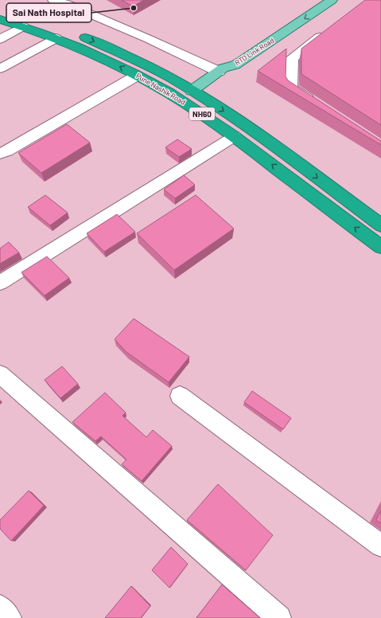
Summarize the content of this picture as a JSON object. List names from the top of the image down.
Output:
{
  "streets": {
    "highway": ["Pune Nashik Road", "NH60"],
    "main road": ["RTO Link Road"]
  },
  "places": ["Sai Nath Hospital"]
}
